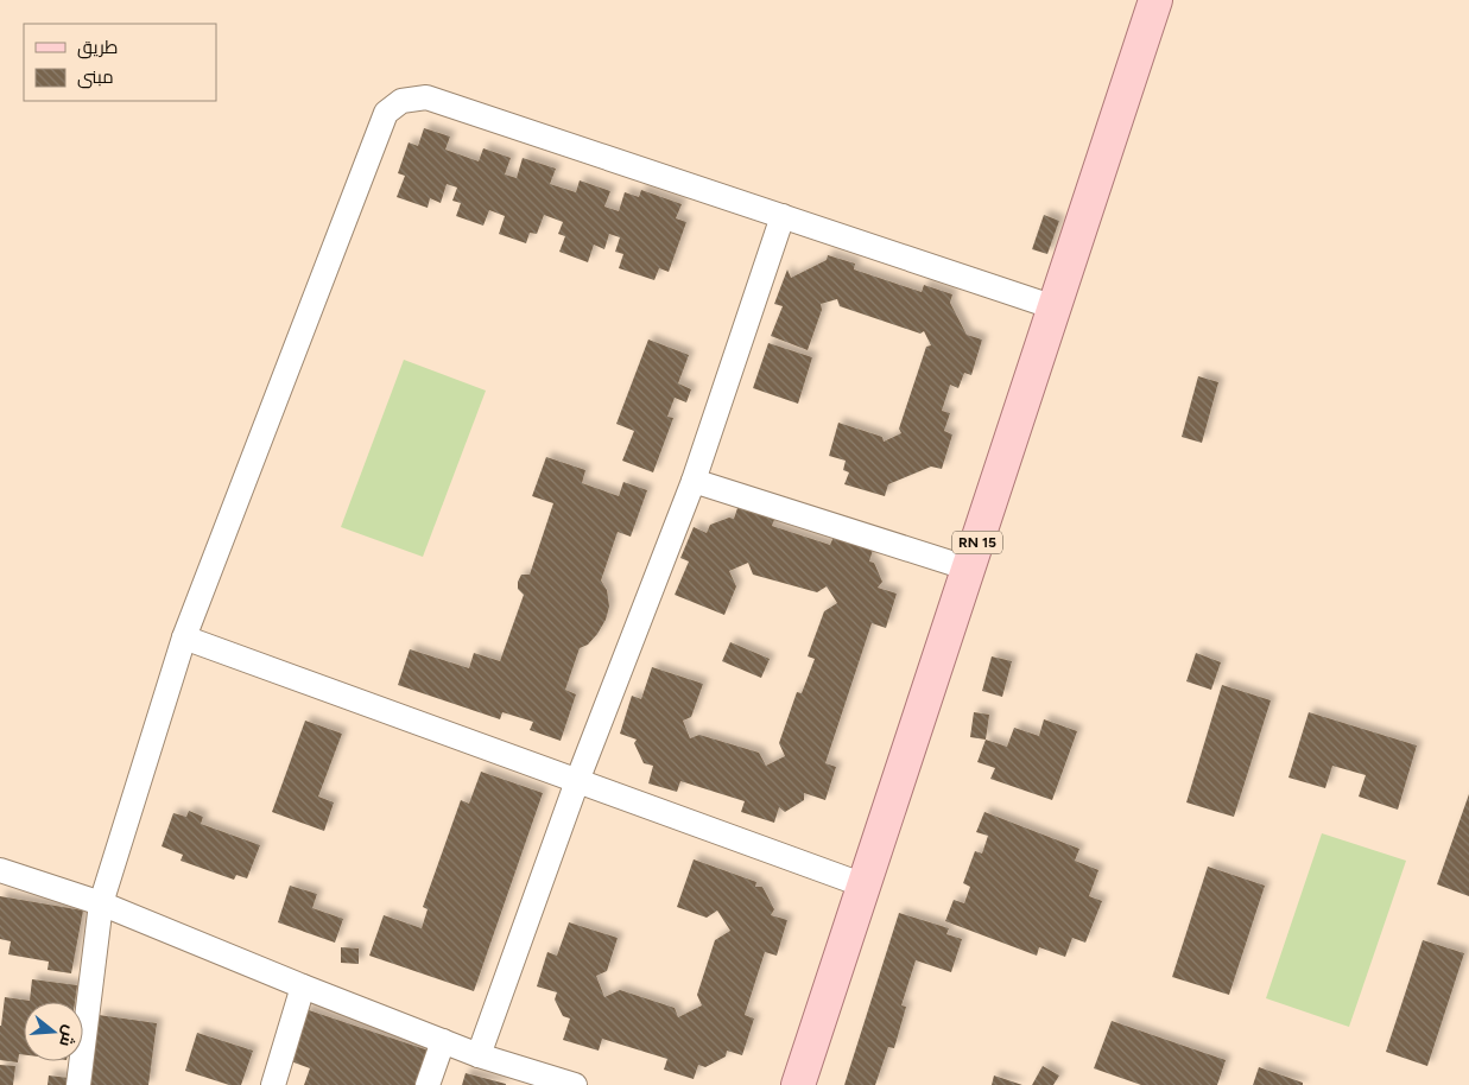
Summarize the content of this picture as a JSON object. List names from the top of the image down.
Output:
{
  "streets": {
    "main road": ["RN 15"]
  },
  "legend": ["طريق", "مبنى"],
  "north": "right"
}
